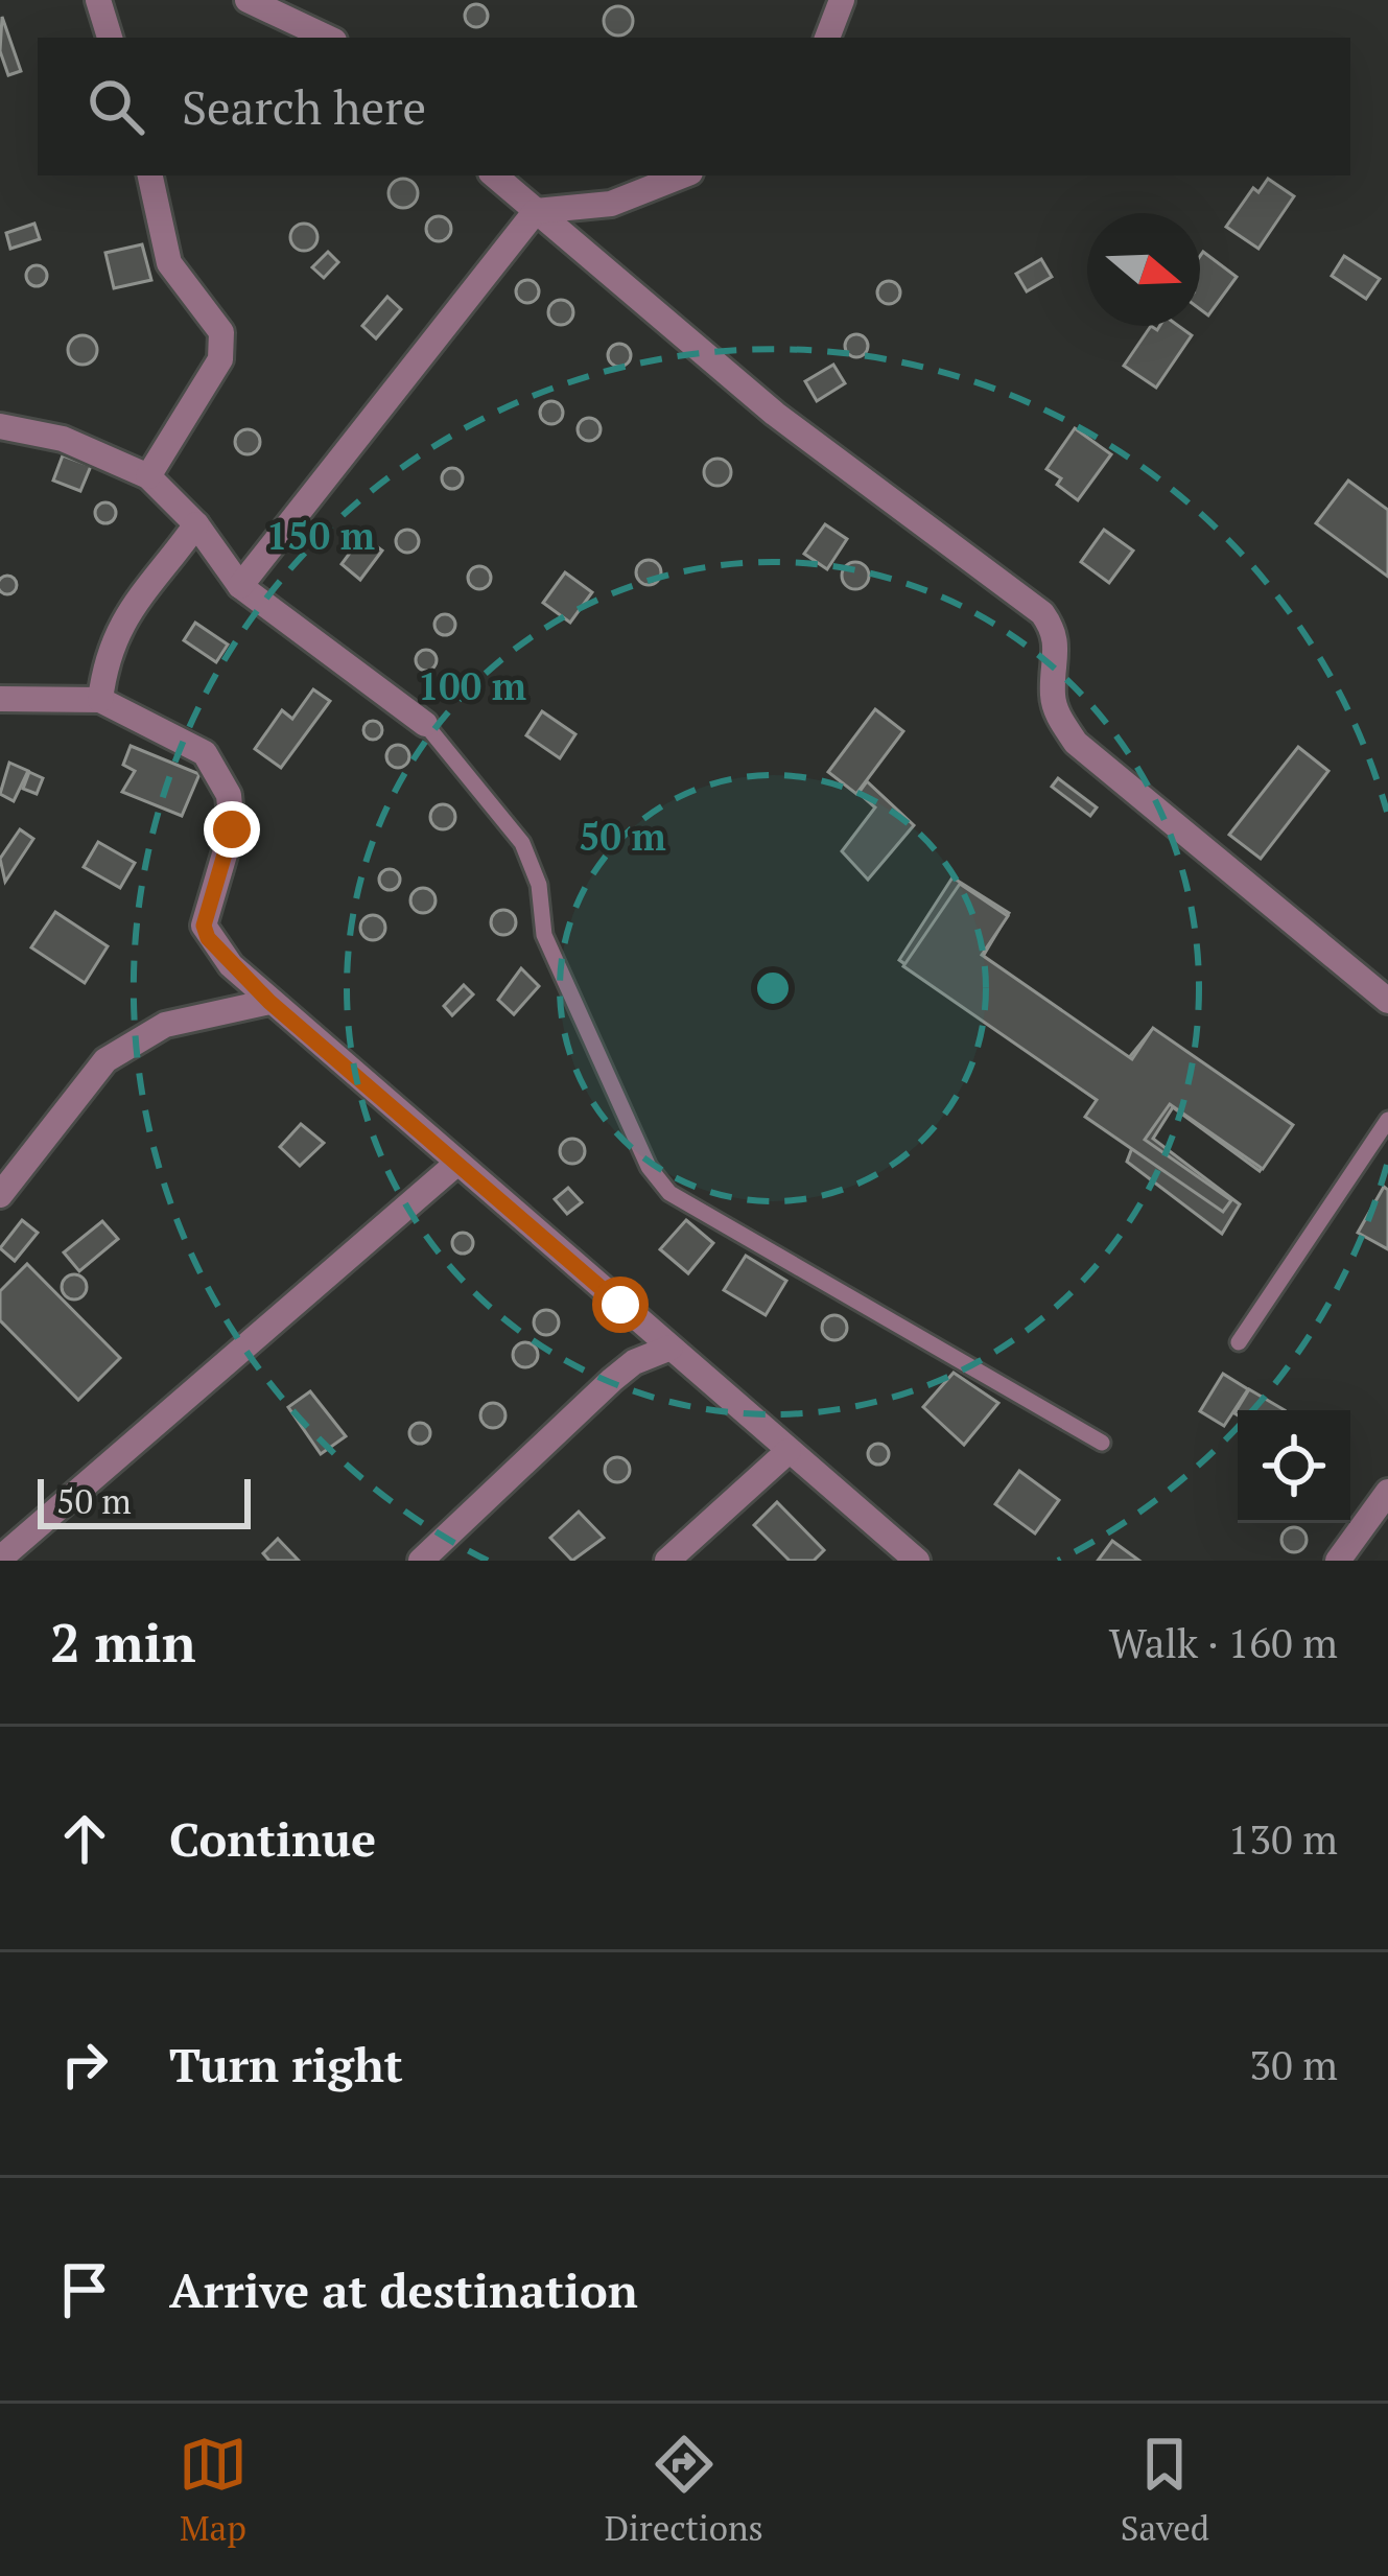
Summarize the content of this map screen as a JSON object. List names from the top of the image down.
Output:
{
  "scale_bar": "50 m",
  "north": "right",
  "page": {
    "search": "Search here",
    "scale": "50 m",
    "heading": ["2 min", "Walk · 160 m"],
    "list": [
      ["Continue", "130 m"],
      ["Turn right", "30 m"],
      "Arrive at destination"
    ],
    "nav": ["Map", "Directions", "Saved"]
  },
  "rings": ["150 m", "100 m", "50 m"]
}
